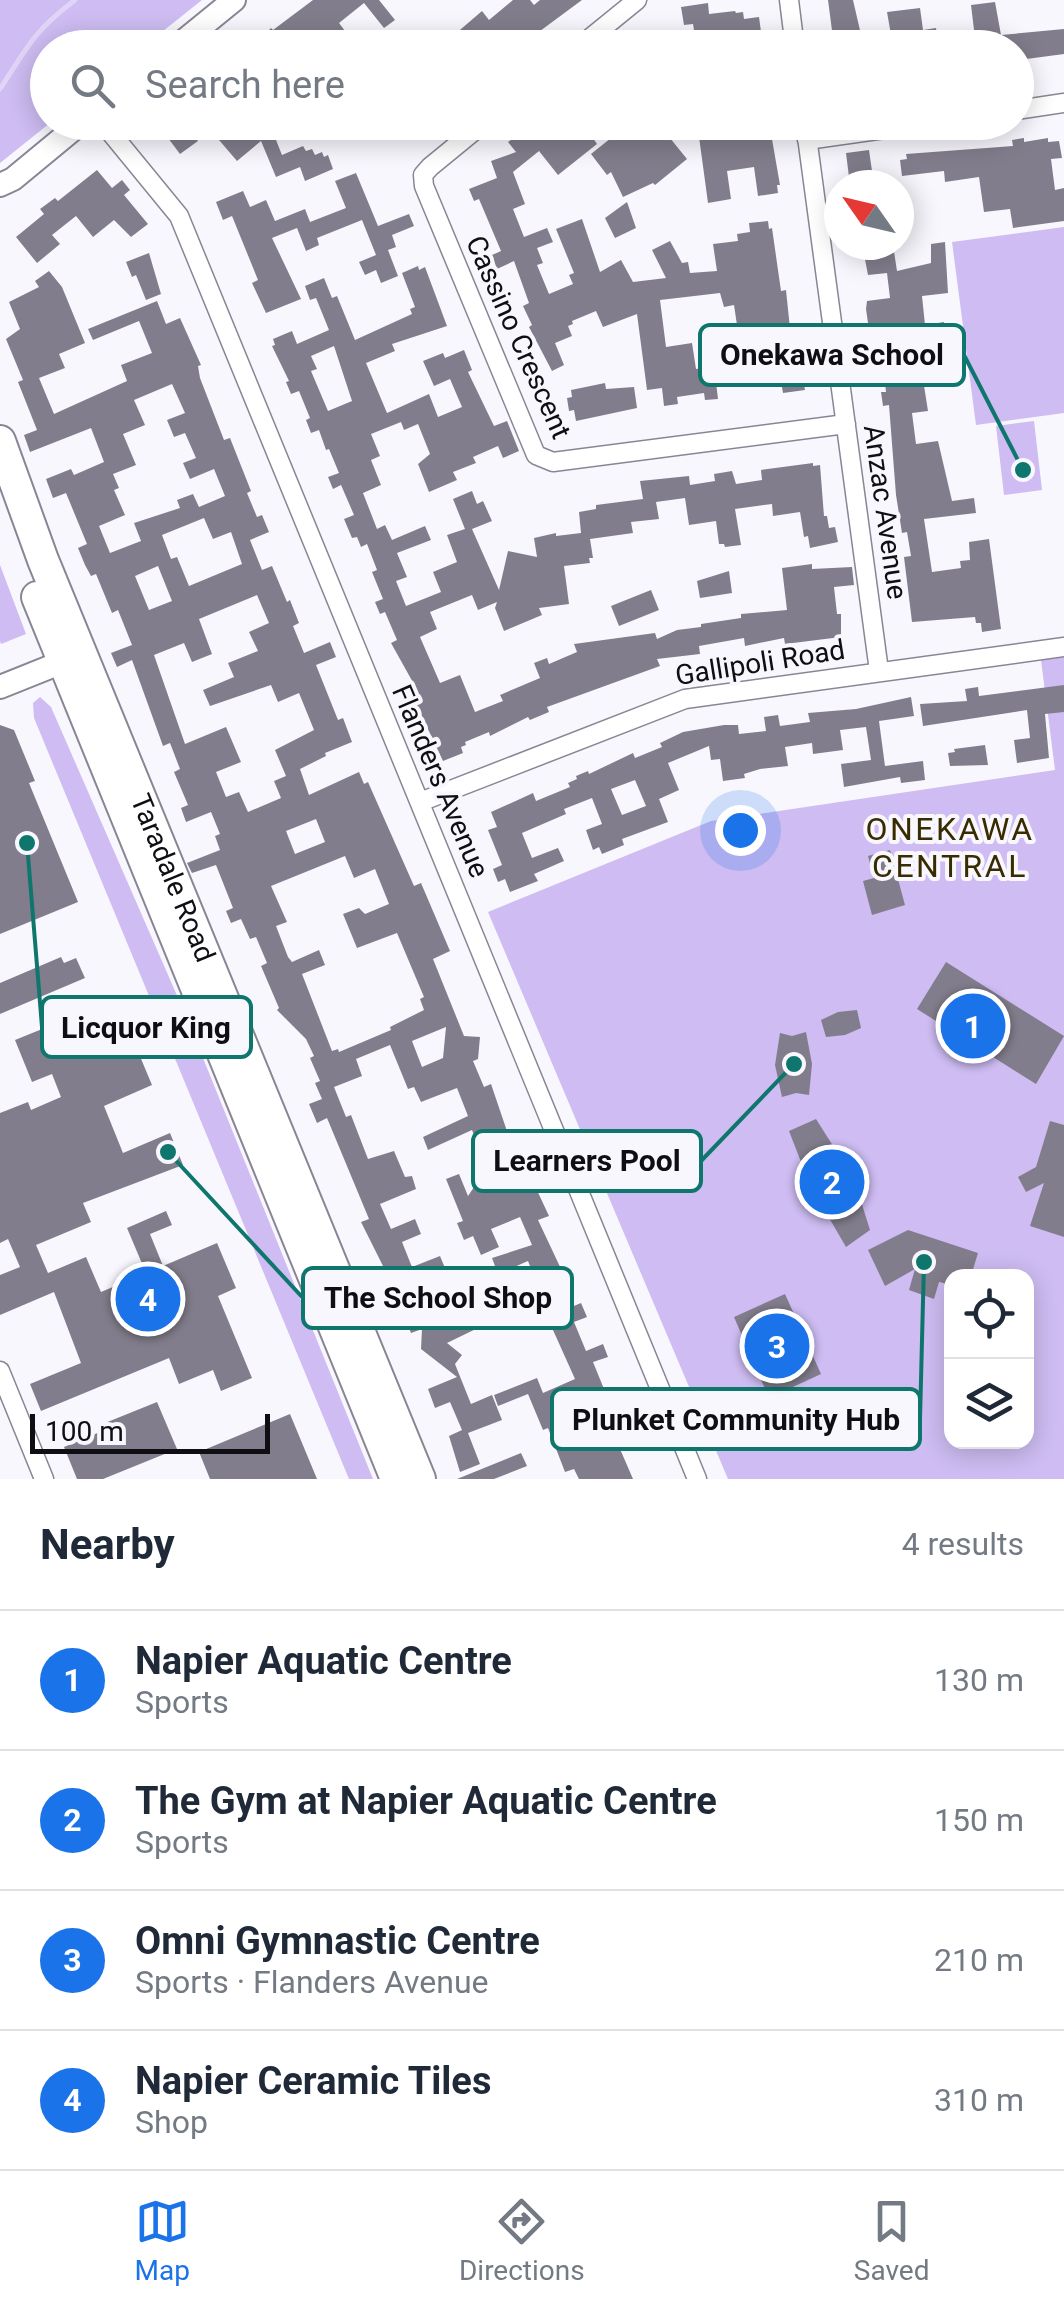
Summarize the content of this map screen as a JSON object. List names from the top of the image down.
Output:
{
  "streets": {
    "highway": ["Taradale Road"],
    "street": [
      "Cassino Crescent",
      "Anzac Avenue",
      "Gallipoli Road",
      "Flanders Avenue"
    ]
  },
  "crossings": [
    ["Cassino Crescent", "Anzac Avenue"],
    ["Anzac Avenue", "Gallipoli Road"],
    ["Gallipoli Road", "Flanders Avenue"]
  ],
  "districts": ["ONEKAWA CENTRAL"],
  "places": [
    "Onekawa School",
    "Licquor King",
    "Learners Pool",
    "The School Shop",
    "Plunket Community Hub"
  ],
  "scale_bar": "100 m",
  "north": "top left",
  "page": {
    "search": "Search here",
    "pins": [
      "1",
      "2",
      "4",
      "3"
    ],
    "scale": "100 m",
    "heading": ["Nearby", "4 results"],
    "list": [
      {
        "mark": "1",
        "name": "Napier Aquatic Centre",
        "note": "Sports",
        "value": "130 m"
      },
      {
        "mark": "2",
        "name": "The Gym at Napier Aquatic Centre",
        "note": "Sports",
        "value": "150 m"
      },
      {
        "mark": "3",
        "name": "Omni Gymnastic Centre",
        "note": "Sports · Flanders Avenue",
        "value": "210 m"
      },
      {
        "mark": "4",
        "name": "Napier Ceramic Tiles",
        "note": "Shop",
        "value": "310 m"
      }
    ],
    "nav": ["Map", "Directions", "Saved"]
  }
}
